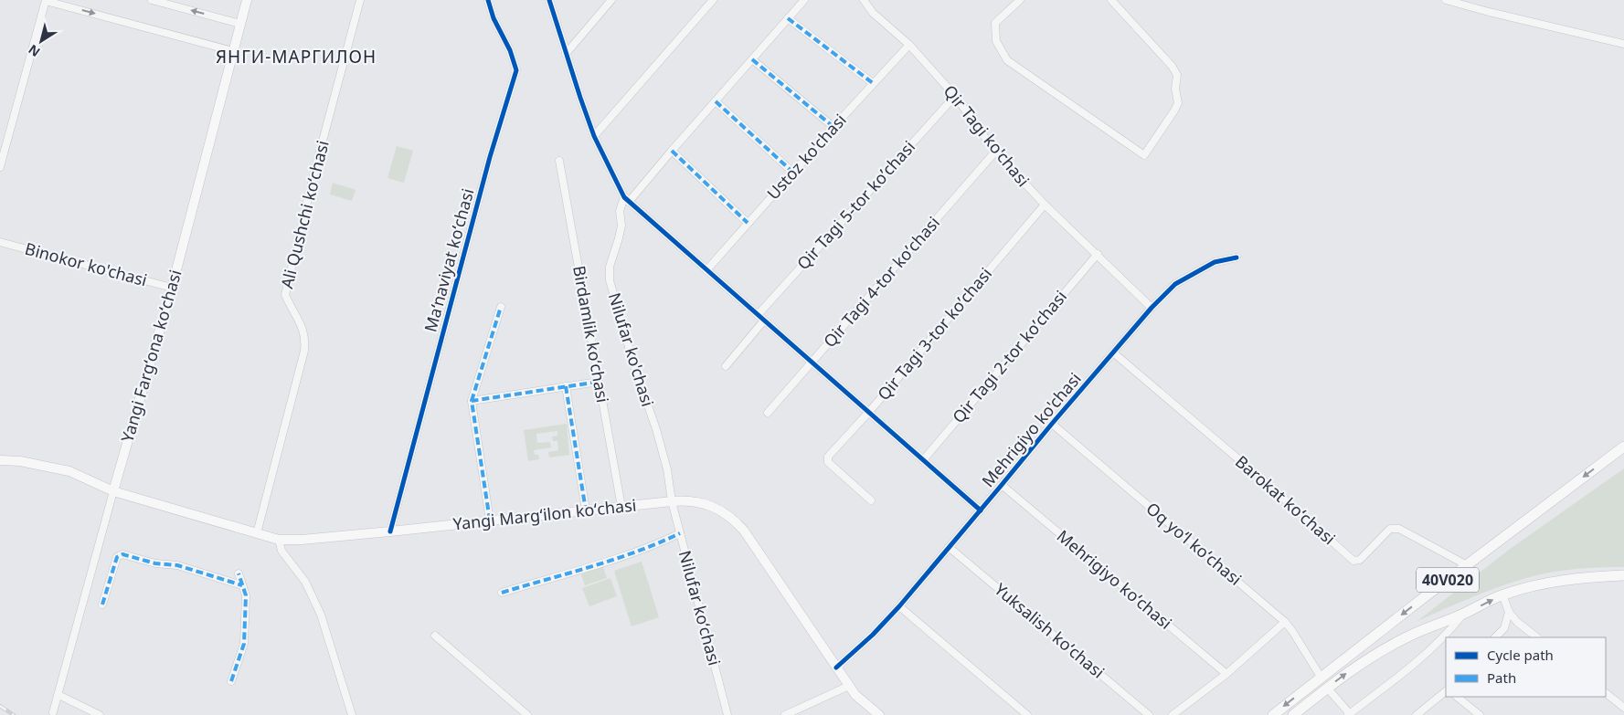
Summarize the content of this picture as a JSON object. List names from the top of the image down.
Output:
{
  "streets": {
    "main road": ["Yangi Fargʻona koʻchasi", "Yangi Margʻilon koʻchasi", "40V020"],
    "street": [
      "Qir Tagi ko'chasi",
      "Ustoz ko'chasi",
      "Qir Tagi 5-tor koʼchasi",
      "Ali Qushchi koʻchasi",
      "Maʻnaviyat koʻchasi",
      "Binokor ko'chasi",
      "Qir Tagi 4-tor koʼchasi",
      "Birdamlik koʻchasi",
      "Qir Tagi 3-tor koʼchasi",
      "Nilufar ko'chasi",
      "Qir Tagi 2-tor koʼchasi",
      "Mehrigiyo ko'chasi",
      "Barokat koʻchasi",
      "Oq yoʻl koʻchasi",
      "Mehrigiyo koʻchasi",
      "Nilufar koʻchasi",
      "Yuksalish koʻchasi"
    ]
  },
  "crossings": [
    ["Qir Tagi ko'chasi", "Ustoz ko'chasi"],
    ["Qir Tagi ko'chasi", "Qir Tagi 5-tor koʼchasi"],
    ["Qir Tagi ko'chasi", "Qir Tagi 4-tor koʼchasi"],
    ["Qir Tagi ko'chasi", "Qir Tagi 3-tor koʼchasi"],
    ["Qir Tagi ko'chasi", "Qir Tagi 2-tor koʼchasi"],
    ["Qir Tagi ko'chasi", "Mehrigiyo ko'chasi"],
    ["Ali Qushchi koʻchasi", "Yangi Margʻilon koʻchasi"],
    ["Maʻnaviyat koʻchasi", "Yangi Margʻilon koʻchasi"],
    ["Binokor ko'chasi", "Yangi Fargʻona koʻchasi"],
    ["Birdamlik koʻchasi", "Yangi Margʻilon koʻchasi"],
    ["Nilufar ko'chasi", "Yangi Margʻilon koʻchasi"],
    ["Nilufar ko'chasi", "Nilufar koʻchasi"],
    ["Yangi Fargʻona koʻchasi", "Yangi Margʻilon koʻchasi"],
    ["Mehrigiyo ko'chasi", "Barokat koʻchasi"],
    ["Mehrigiyo ko'chasi", "Yangi Margʻilon koʻchasi"],
    ["Mehrigiyo ko'chasi", "Oq yoʻl koʻchasi"],
    ["Mehrigiyo ko'chasi", "Mehrigiyo koʻchasi"],
    ["Mehrigiyo ko'chasi", "Yuksalish koʻchasi"],
    ["Barokat koʻchasi", "40V020"],
    ["Yangi Margʻilon koʻchasi", "Nilufar koʻchasi"],
    ["Oq yoʻl koʻchasi", "40V020"]
  ],
  "districts": ["ЯНГИ-МАРГИЛОН"],
  "legend": ["Cycle path", "Path"],
  "north": "bottom left"
}
